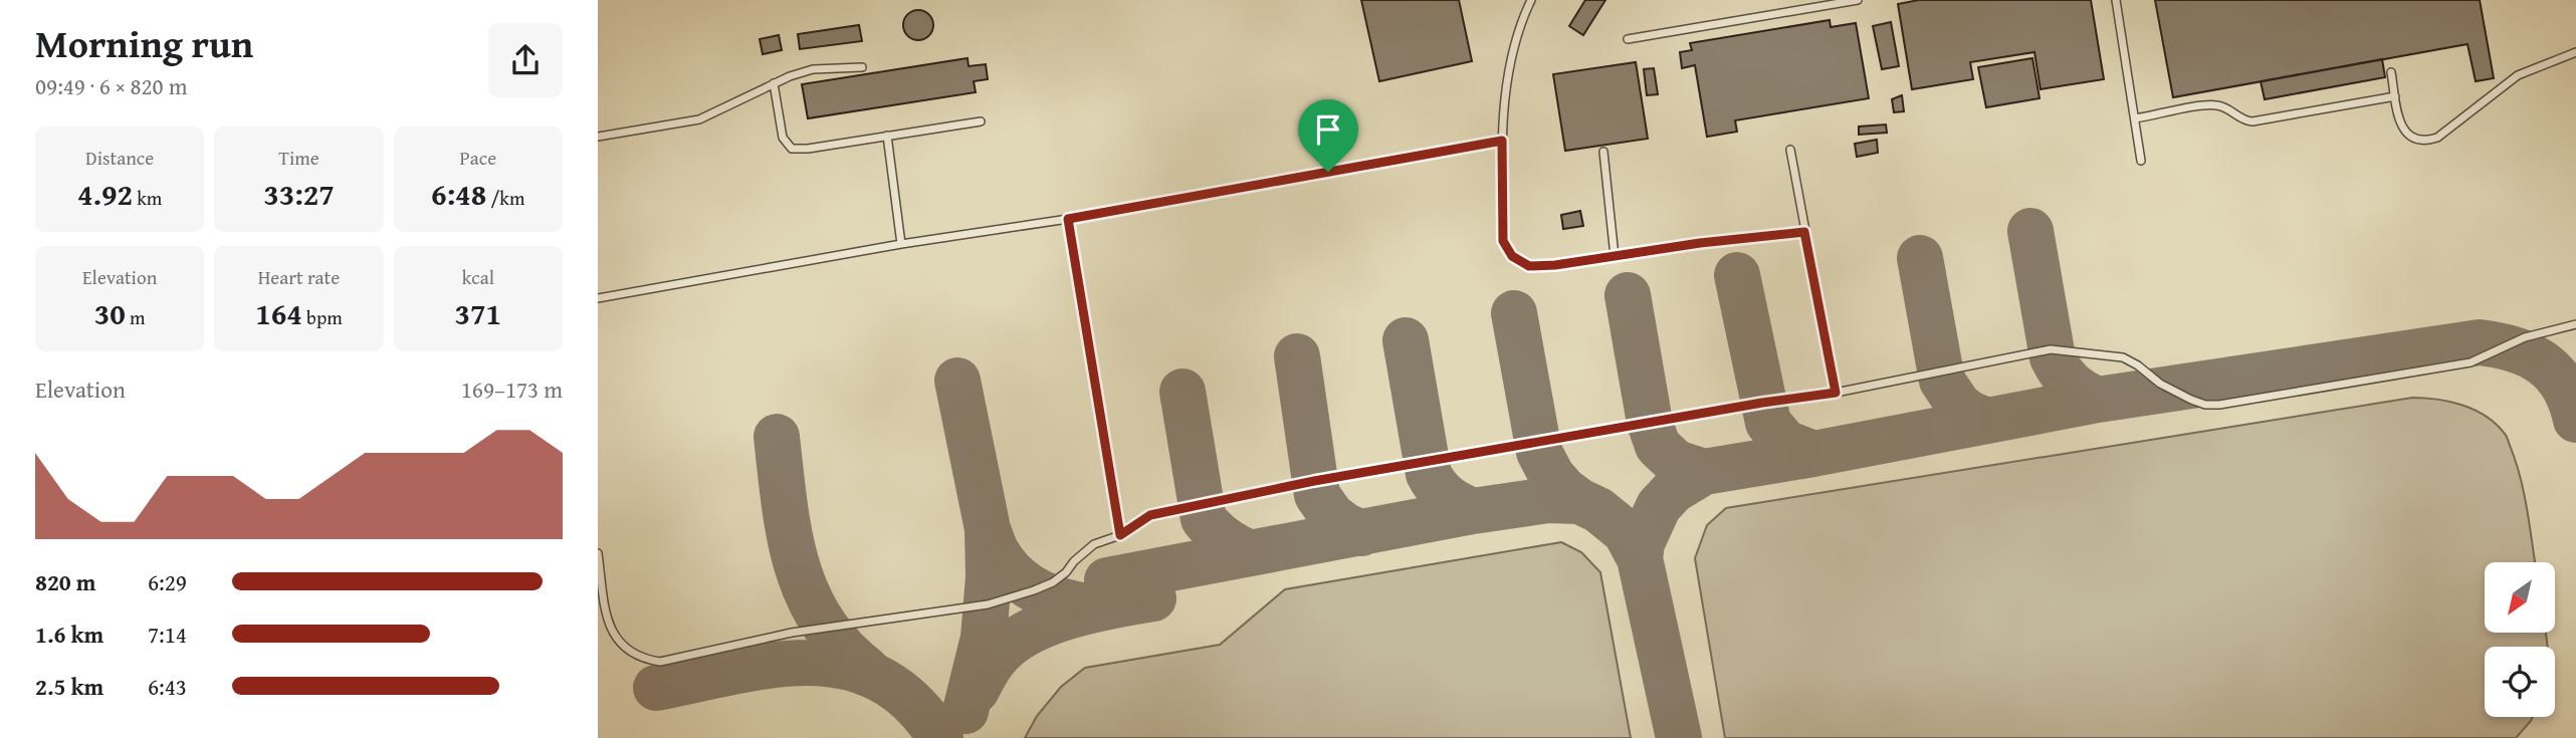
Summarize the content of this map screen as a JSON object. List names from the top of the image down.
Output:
{
  "north": "bottom left",
  "page": {
    "heading": ["Morning run", "09:49 · 6 × 820 m"],
    "stats": [
      ["Distance", "4.92 km"],
      ["Time", "33:27"],
      ["Pace", "6:48 /km"],
      ["Elevation", "30 m"],
      ["Heart rate", "164 bpm"],
      ["kcal", "371"]
    ],
    "chart": ["Elevation", "169–173 m"],
    "list": [
      {
        "name": "820 m",
        "note": "6:29"
      },
      {
        "name": "1.6 km",
        "note": "7:14"
      },
      {
        "name": "2.5 km",
        "note": "6:43"
      }
    ]
  }
}
